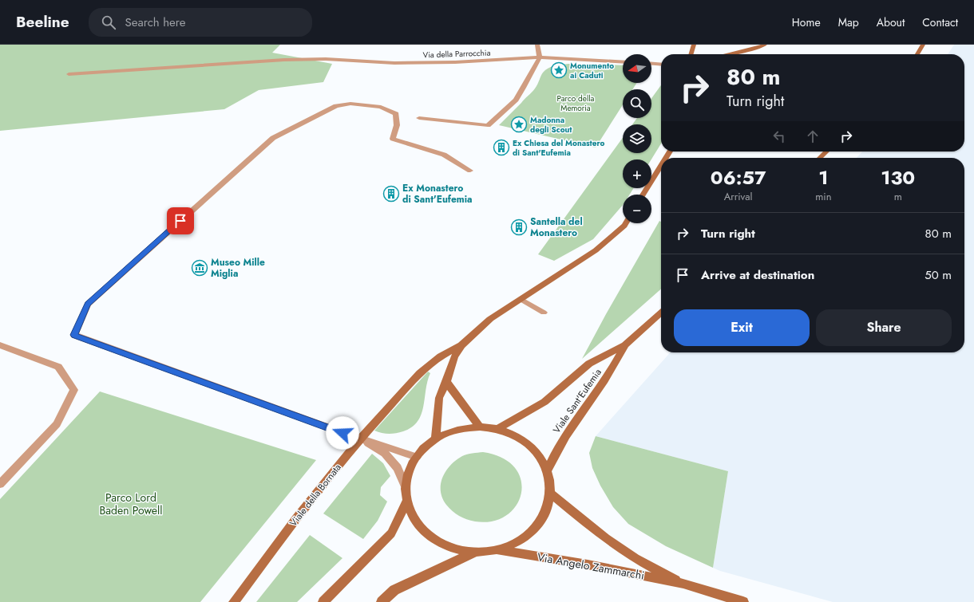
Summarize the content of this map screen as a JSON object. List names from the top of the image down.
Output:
{
  "streets": {
    "street": [
      "Via della Parrocchia",
      "Viale Sant'Eufemia",
      "Viale della Bornata",
      "Via Angelo Zammarchi"
    ]
  },
  "parks": ["Parco della Memoria", "Parco Lord Baden Powell"],
  "places": {
    "place": ["Monumento ai Caduti", "Madonna degli Scout"],
    "building": ["Ex Chiesa del Monastero di Sant'Eufemia", "Ex Monastero di Sant'Eufemia", "Santella del Monastero"],
    "museum": ["Museo Mille Miglia"]
  },
  "north": "left",
  "page": {
    "header": "Beeline",
    "search": "Search here",
    "nav": [
      "Home",
      "Map",
      "About",
      "Contact"
    ],
    "map_buttons": ["+", "−"],
    "turn": ["80 m", "Turn right"],
    "eta": [
      "06:57",
      "Arrival",
      "1",
      "min",
      "130",
      "m"
    ],
    "list": [
      {
        "name": "Turn right",
        "value": "80 m"
      },
      {
        "name": "Arrive at destination",
        "value": "50 m"
      }
    ],
    "buttons": ["Exit", "Share"]
  }
}
